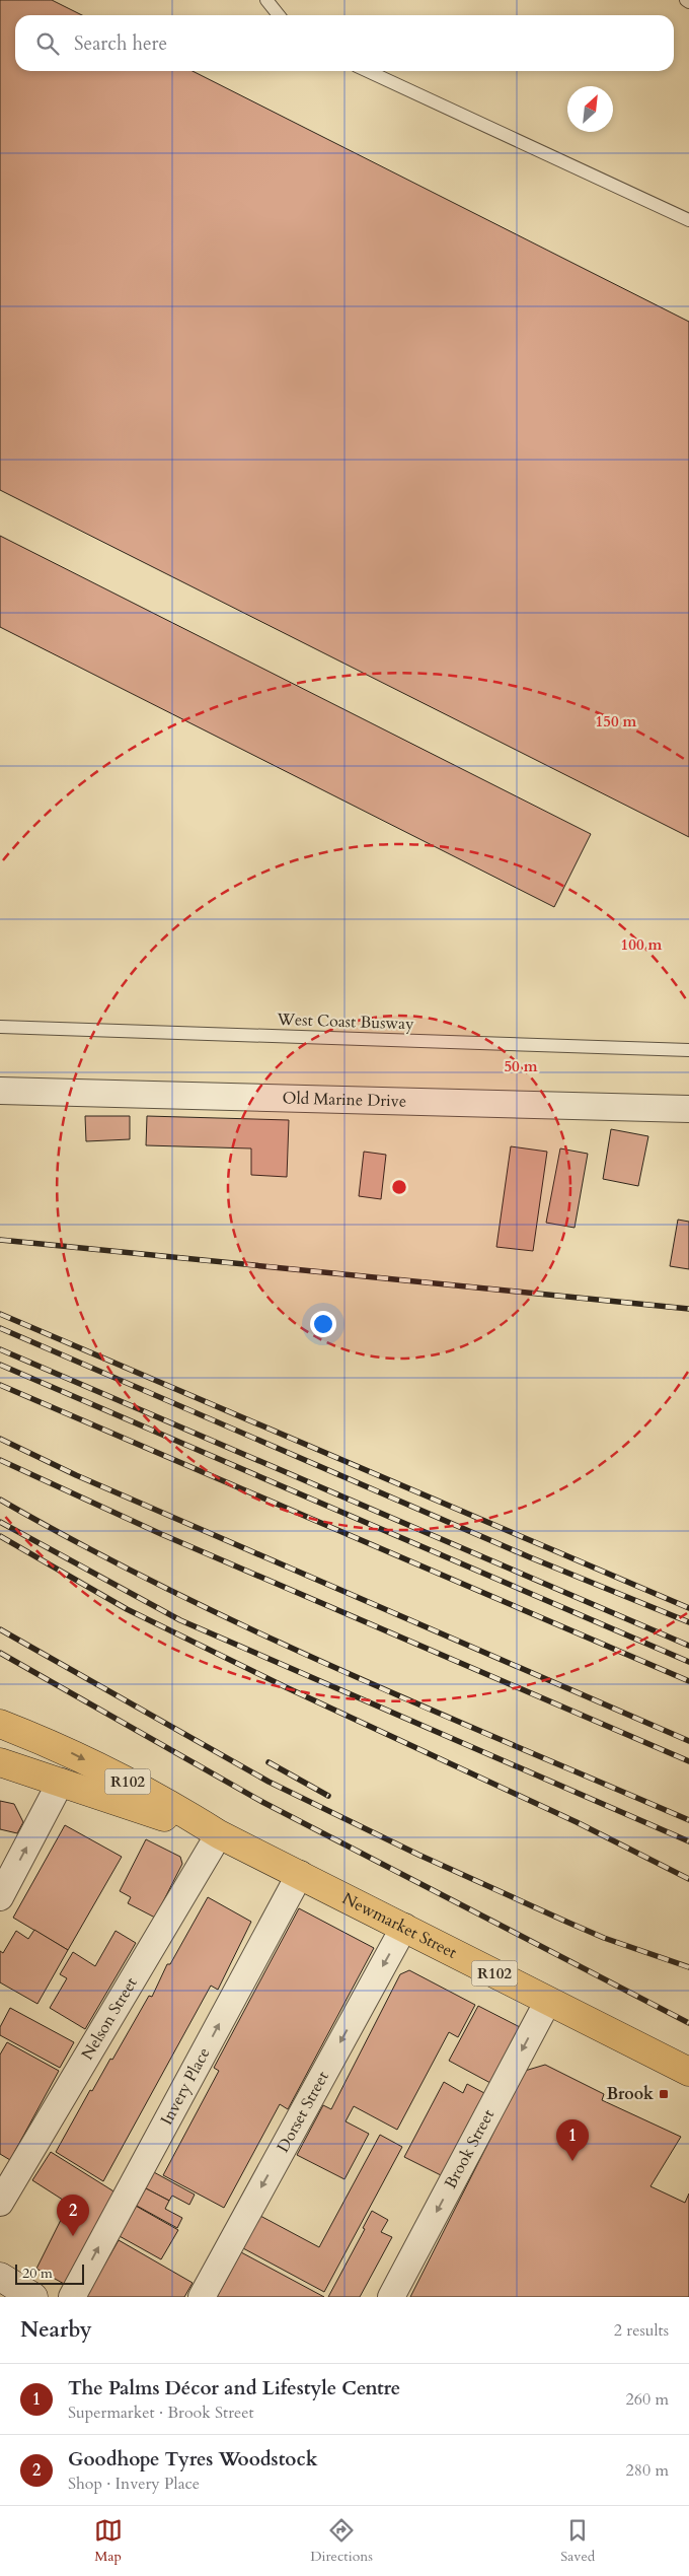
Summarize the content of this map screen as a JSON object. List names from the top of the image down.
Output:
{
  "streets": {
    "main road": ["R102", "Newmarket Street"],
    "street": [
      "Old Marine Drive",
      "Nelson Street",
      "Invery Place",
      "Dorset Street",
      "Brook Street"
    ],
    "lane": ["West Coast Busway"]
  },
  "crossings": [
    ["Newmarket Street", "Nelson Street"],
    ["Newmarket Street", "Invery Place"],
    ["Newmarket Street", "Dorset Street"],
    ["Newmarket Street", "Brook Street"]
  ],
  "one_way": ["Invery Place", "Dorset Street", "Brook Street"],
  "places": {
    "transit": ["Brook"]
  },
  "scale_bar": "20 m",
  "north": "top right",
  "page": {
    "search": "Search here",
    "pins": ["1", "2"],
    "scale": "20 m",
    "heading": ["Nearby", "2 results"],
    "list": [
      {
        "mark": "1",
        "name": "The Palms Décor and Lifestyle Centre",
        "note": "Supermarket · Brook Street",
        "value": "260 m"
      },
      {
        "mark": "2",
        "name": "Goodhope Tyres Woodstock",
        "note": "Shop · Invery Place",
        "value": "280 m"
      }
    ],
    "nav": ["Map", "Directions", "Saved"]
  },
  "rings": ["150 m", "100 m", "50 m"]
}
